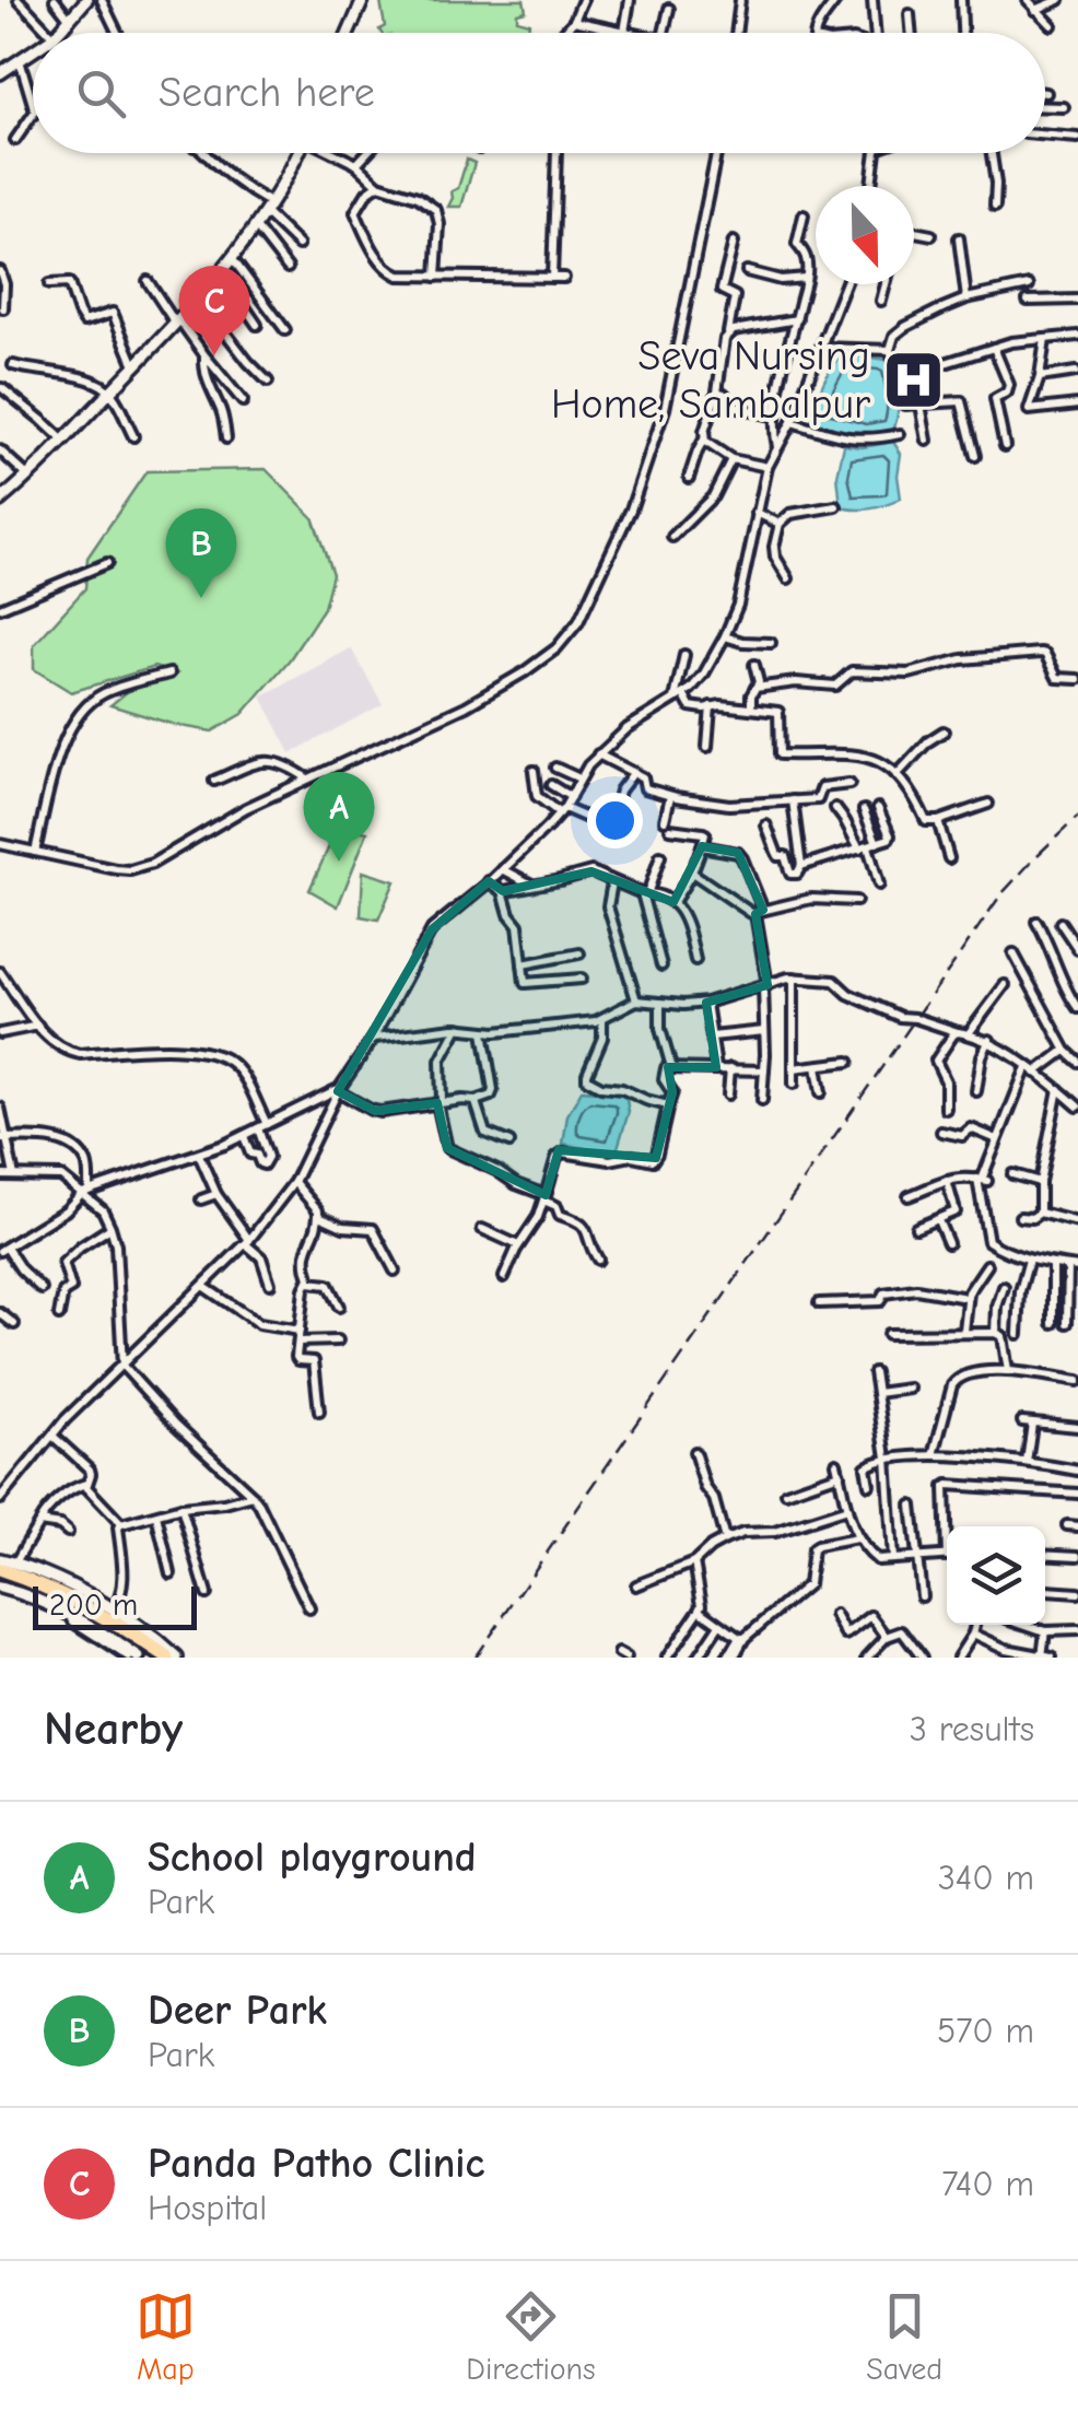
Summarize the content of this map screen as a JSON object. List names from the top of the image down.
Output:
{
  "places": {
    "hospital": ["Seva Nursing Home, Sambalpur"]
  },
  "scale_bar": "200 m",
  "north": "bottom",
  "page": {
    "search": "Search here",
    "pins": ["C", "B", "A"],
    "scale": "200 m",
    "heading": ["Nearby", "3 results"],
    "list": [
      {
        "mark": "A",
        "name": "School playground",
        "note": "Park",
        "value": "340 m"
      },
      {
        "mark": "B",
        "name": "Deer Park",
        "note": "Park",
        "value": "570 m"
      },
      {
        "mark": "C",
        "name": "Panda Patho Clinic",
        "note": "Hospital",
        "value": "740 m"
      }
    ],
    "nav": ["Map", "Directions", "Saved"]
  }
}
